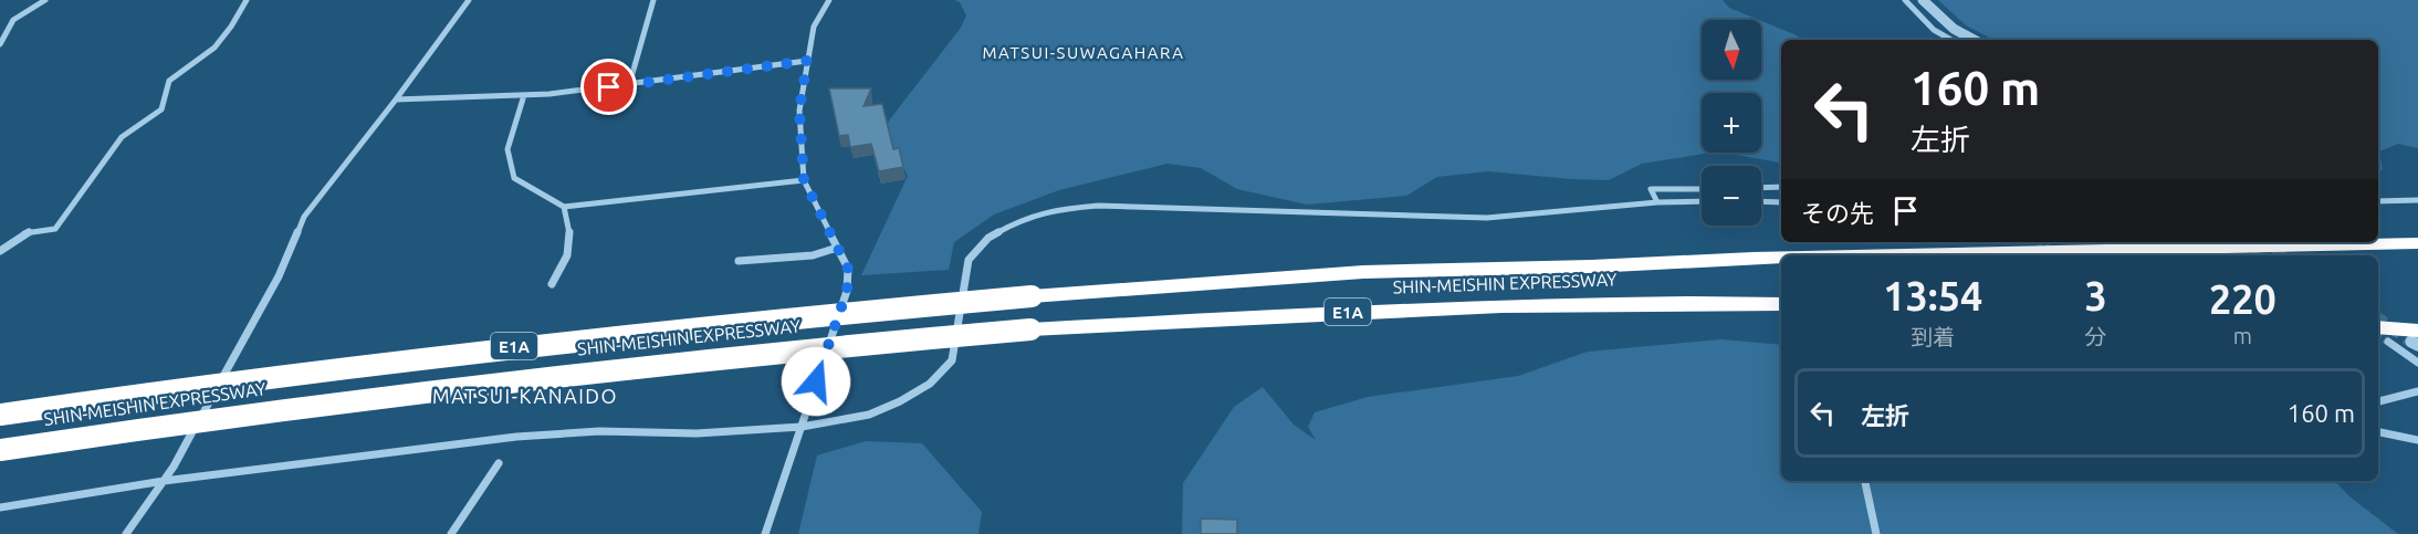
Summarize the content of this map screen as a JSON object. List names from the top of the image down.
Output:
{
  "streets": {
    "highway": ["SHIN-MEISHIN EXPRESSWAY", "E1A"]
  },
  "districts": ["MATSUI-SUWAGAHARA", "MATSUI-KANAIDO"],
  "north": "bottom",
  "page": {
    "map_buttons": ["+", "−"],
    "turn": ["160 m", "左折"],
    "then": "その先",
    "eta": [
      "13:54",
      "到着",
      "3",
      "分",
      "220",
      "m"
    ],
    "list": [
      {
        "name": "左折",
        "value": "160 m"
      }
    ]
  }
}
